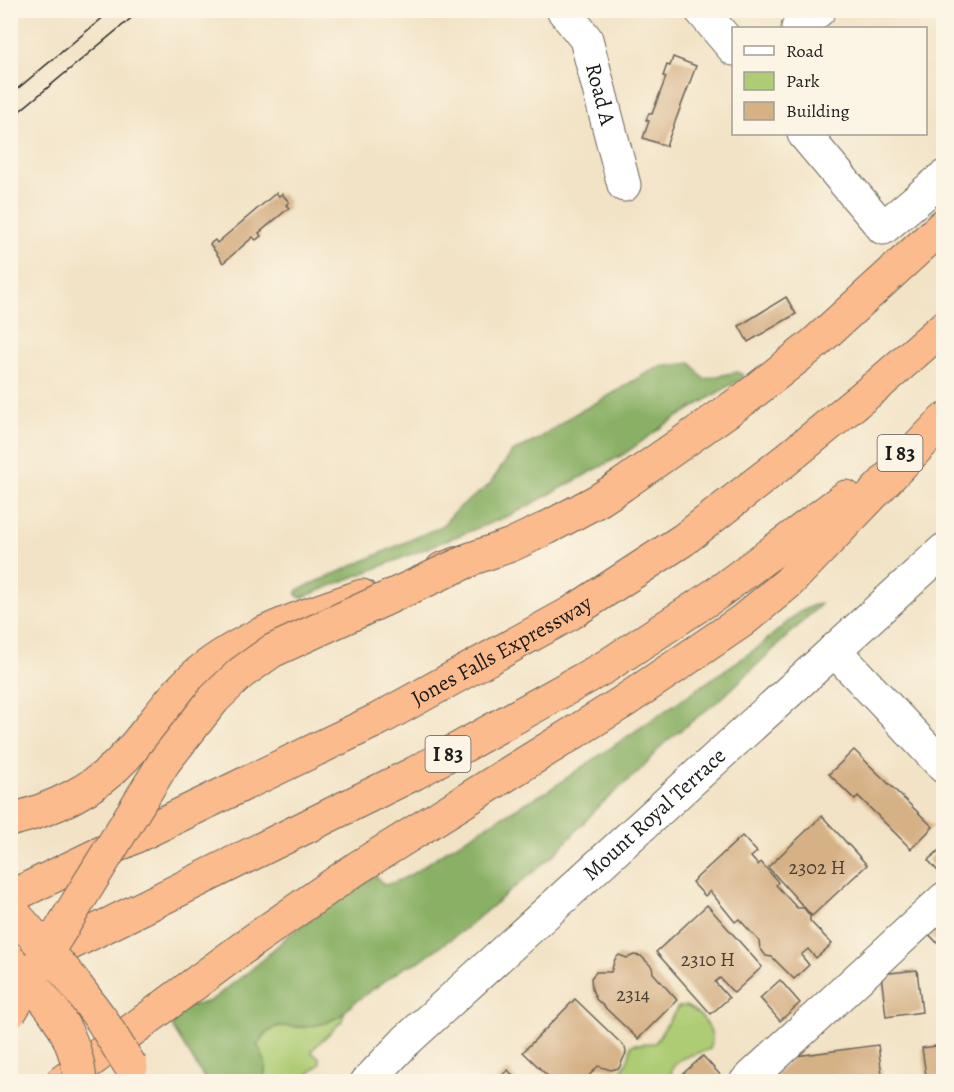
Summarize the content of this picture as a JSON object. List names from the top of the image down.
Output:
{
  "streets": {
    "main road": ["I 83", "Jones Falls Expressway"],
    "street": ["Road A", "Mount Royal Terrace"]
  },
  "house_numbers": ["2302 H", "2310 H", "2314"],
  "legend": ["Road", "Park", "Building"]
}
